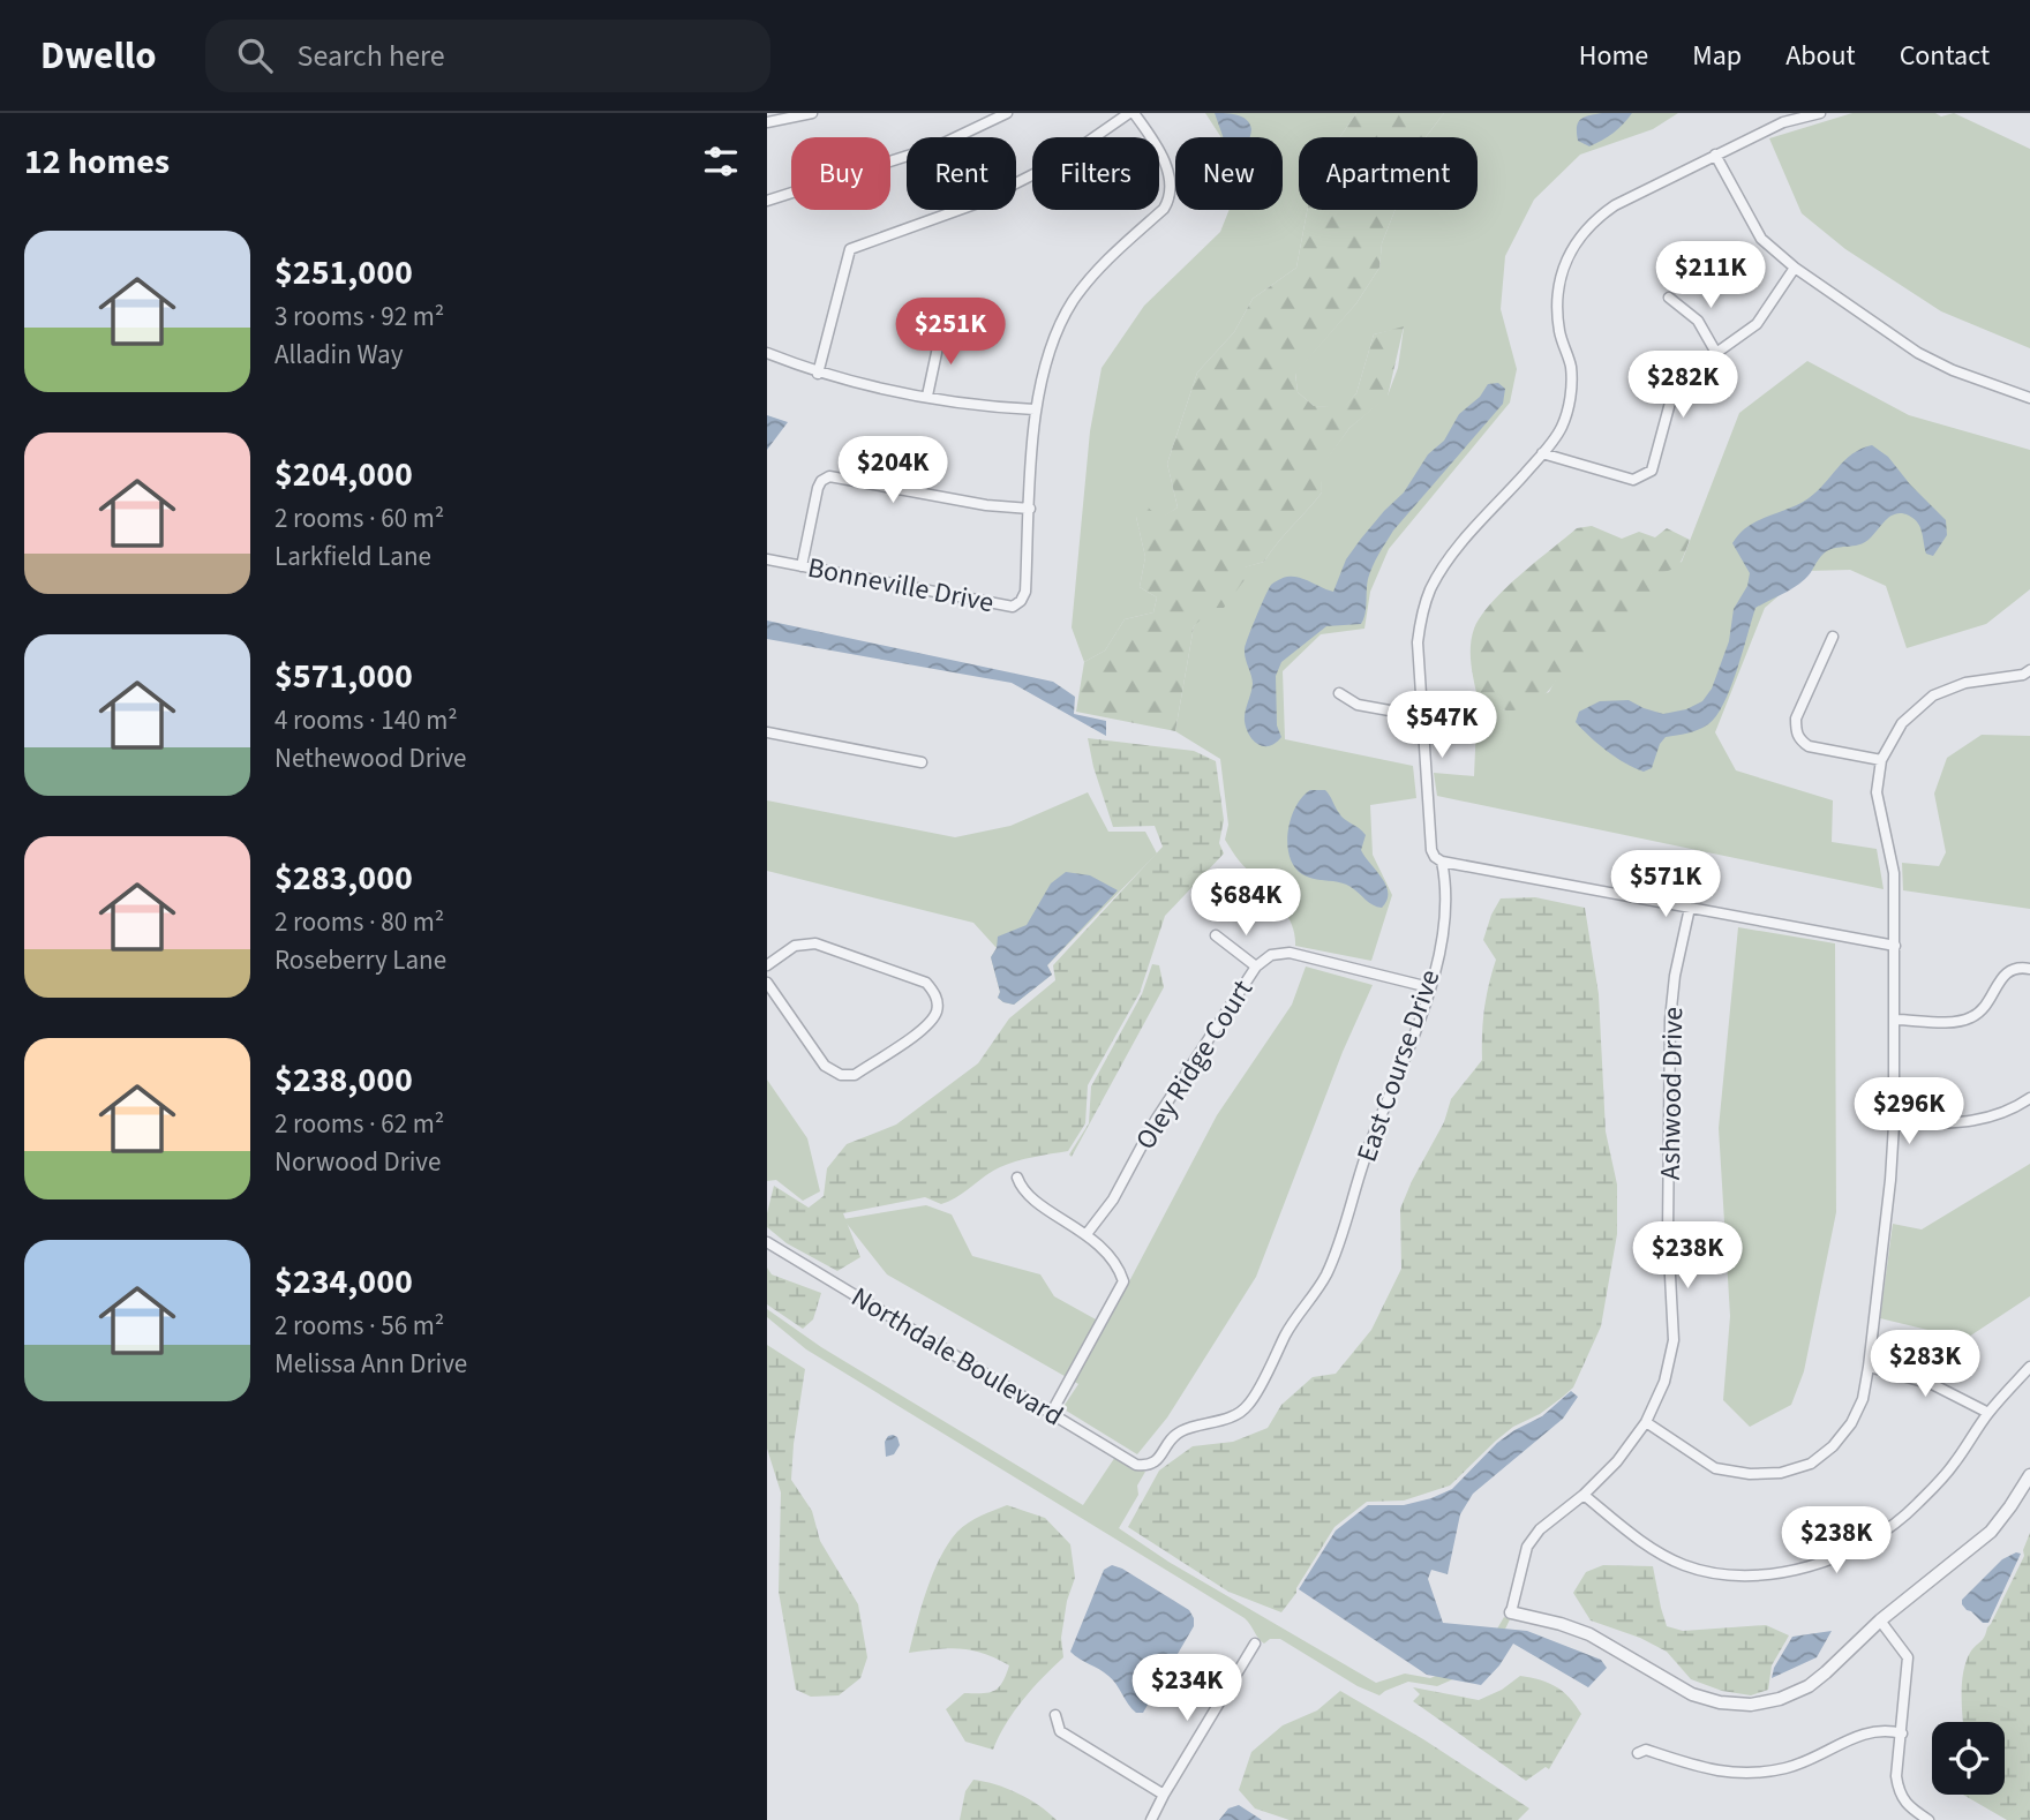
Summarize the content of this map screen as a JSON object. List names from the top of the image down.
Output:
{
  "streets": {
    "street": [
      "Bonneville Drive",
      "Oley Ridge Court",
      "East Course Drive",
      "Ashwood Drive",
      "Northdale Boulevard"
    ]
  },
  "crossings": [
    ["Oley Ridge Court", "East Course Drive"],
    ["East Course Drive", "Northdale Boulevard"]
  ],
  "page": {
    "header": "Dwello",
    "search": "Search here",
    "nav": [
      "Home",
      "Map",
      "About",
      "Contact"
    ],
    "heading": "12 homes",
    "chip": [
      "Buy",
      "Rent",
      "Filters",
      "New",
      "Apartment"
    ],
    "list": [
      {
        "name": "$251,000",
        "note": "3 rooms · 92 m² · Alladin Way"
      },
      {
        "name": "$204,000",
        "note": "2 rooms · 60 m² · Larkfield Lane"
      },
      {
        "name": "$571,000",
        "note": "4 rooms · 140 m² · Nethewood Drive"
      },
      {
        "name": "$283,000",
        "note": "2 rooms · 80 m² · Roseberry Lane"
      },
      {
        "name": "$238,000",
        "note": "2 rooms · 62 m² · Norwood Drive"
      },
      {
        "name": "$234,000",
        "note": "2 rooms · 56 m² · Melissa Ann Drive"
      }
    ],
    "price": [
      "$211K",
      "$251K",
      "$282K",
      "$204K",
      "$547K",
      "$571K",
      "$684K",
      "$296K",
      "$238K",
      "$283K",
      "$238K",
      "$234K"
    ]
  }
}
